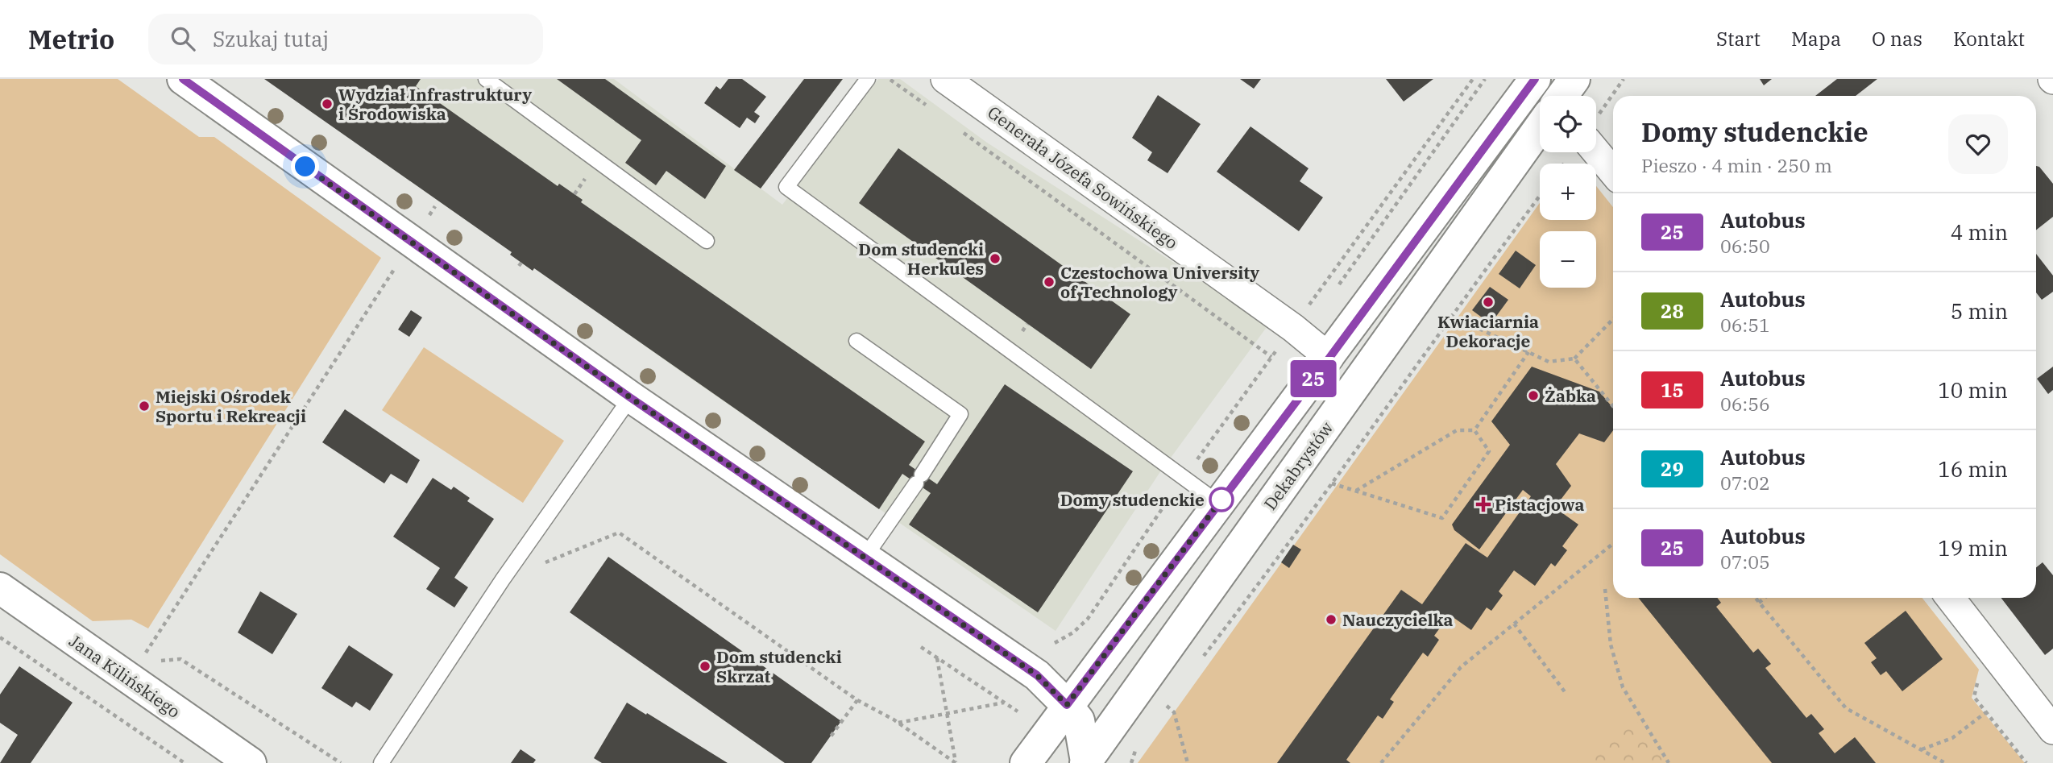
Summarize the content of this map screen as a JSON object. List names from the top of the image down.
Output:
{
  "streets": {
    "street": ["Generała Józefa Sowińskiego", "Dekabrystów", "Jana Kilińskiego"]
  },
  "places": {
    "other": [
      "Wydział Infrastruktury i Środowiska",
      "Dom studencki Herkules",
      "Czestochowa University of Technology",
      "Kwiaciarnia Dekoracje",
      "Żabka",
      "Miejski Ośrodek Sportu i Rekreacji",
      "Domy studenckie",
      "Nauczycielka",
      "Dom studencki Skrzat"
    ],
    "health": ["Pistacjowa"]
  },
  "lines": ["bus line 25"],
  "page": {
    "header": "Metrio",
    "search": "Szukaj tutaj",
    "nav": [
      "Start",
      "Mapa",
      "O nas",
      "Kontakt"
    ],
    "on_map": "25",
    "map_buttons": ["+", "−"],
    "heading": ["Domy studenckie", "Pieszo · 4 min · 250 m"],
    "list": [
      {
        "mark": "25",
        "name": "Autobus",
        "note": "06:50",
        "value": "4 min"
      },
      {
        "mark": "28",
        "name": "Autobus",
        "note": "06:51",
        "value": "5 min"
      },
      {
        "mark": "15",
        "name": "Autobus",
        "note": "06:56",
        "value": "10 min"
      },
      {
        "mark": "29",
        "name": "Autobus",
        "note": "07:02",
        "value": "16 min"
      },
      {
        "mark": "25",
        "name": "Autobus",
        "note": "07:05",
        "value": "19 min"
      }
    ]
  }
}
